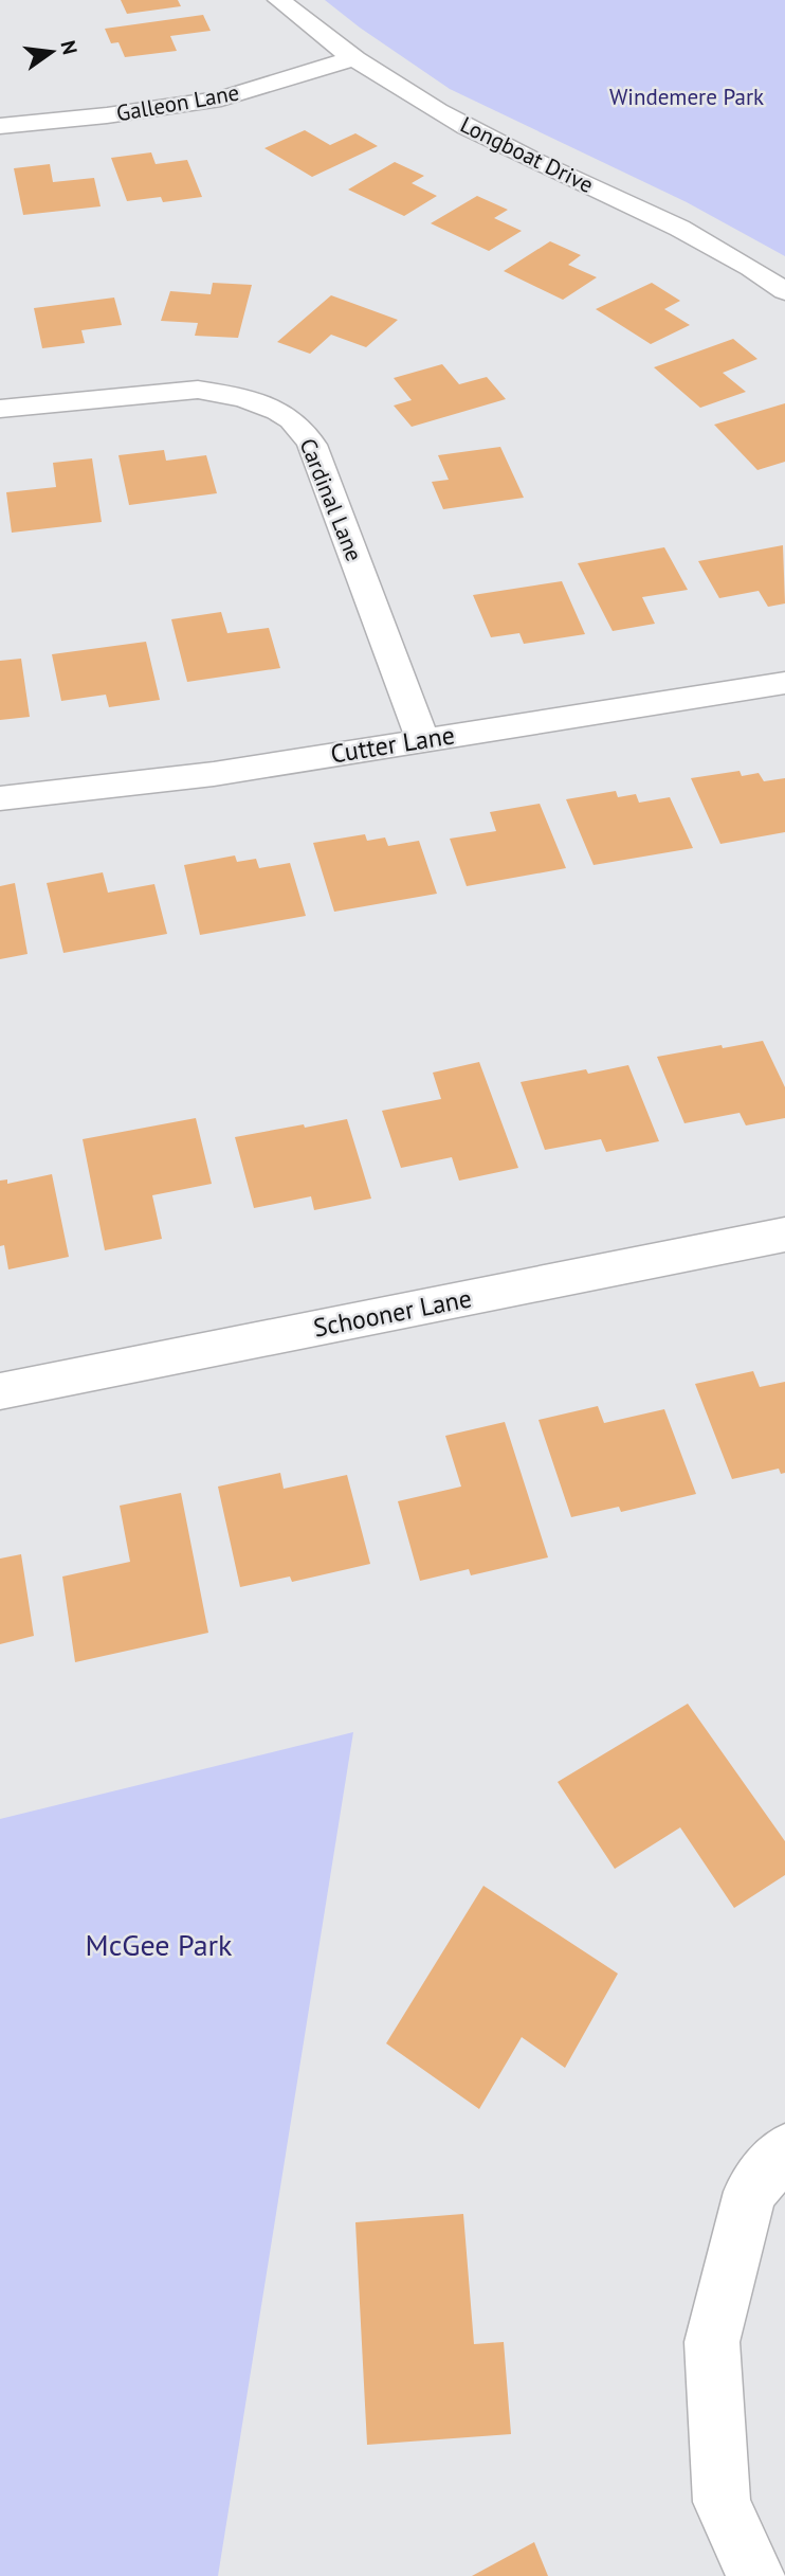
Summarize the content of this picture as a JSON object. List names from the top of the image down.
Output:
{
  "streets": {
    "street": [
      "Galleon Lane",
      "Longboat Drive",
      "Cardinal Lane",
      "Cutter Lane",
      "Schooner Lane"
    ]
  },
  "crossings": [
    ["Galleon Lane", "Longboat Drive"],
    ["Cardinal Lane", "Cutter Lane"]
  ],
  "parks": ["Windemere Park", "McGee Park"],
  "north": "right"
}
